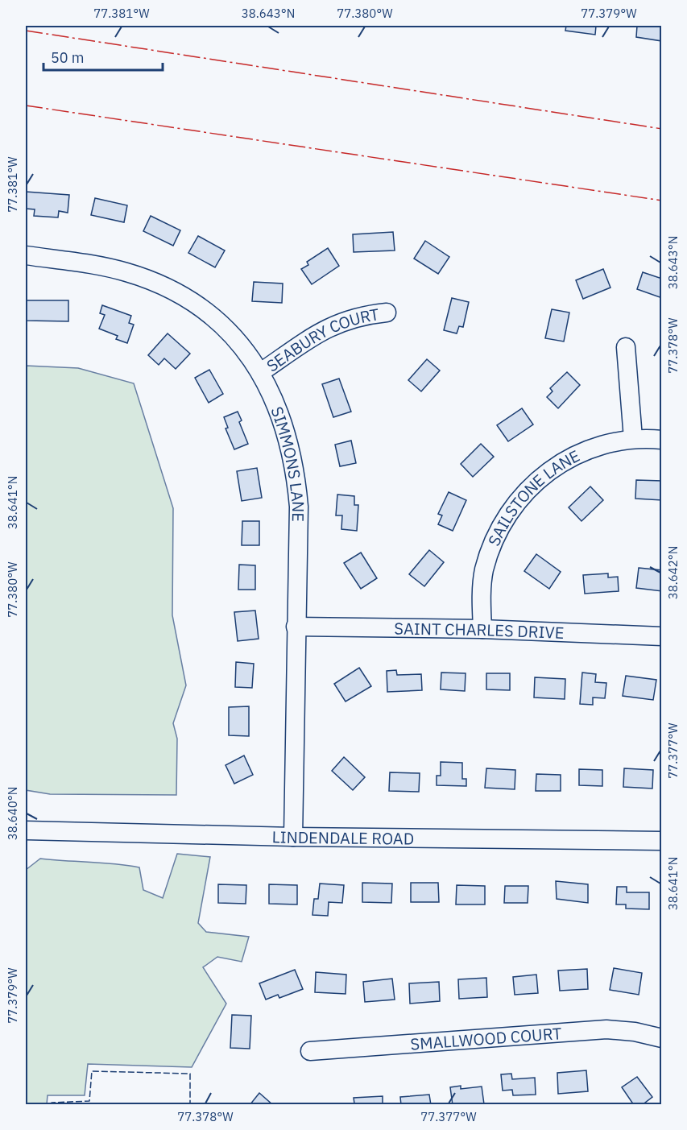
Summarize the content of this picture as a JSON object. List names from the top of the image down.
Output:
{
  "streets": {
    "street": [
      "SEABURY COURT",
      "SIMMONS LANE",
      "SAILSTONE LANE",
      "SAINT CHARLES DRIVE",
      "LINDENDALE ROAD",
      "SMALLWOOD COURT"
    ]
  },
  "crossings": [
    ["SEABURY COURT", "SIMMONS LANE"],
    ["SIMMONS LANE", "SAINT CHARLES DRIVE"],
    ["SIMMONS LANE", "LINDENDALE ROAD"],
    ["SAILSTONE LANE", "SAINT CHARLES DRIVE"]
  ],
  "scale_bar": "50 m",
  "coordinates": [
    "77.381°W",
    "38.643°N",
    "77.380°W",
    "77.379°W",
    "77.378°W",
    "38.641°N",
    "38.642°N",
    "77.377°W",
    "38.640°N"
  ]
}
